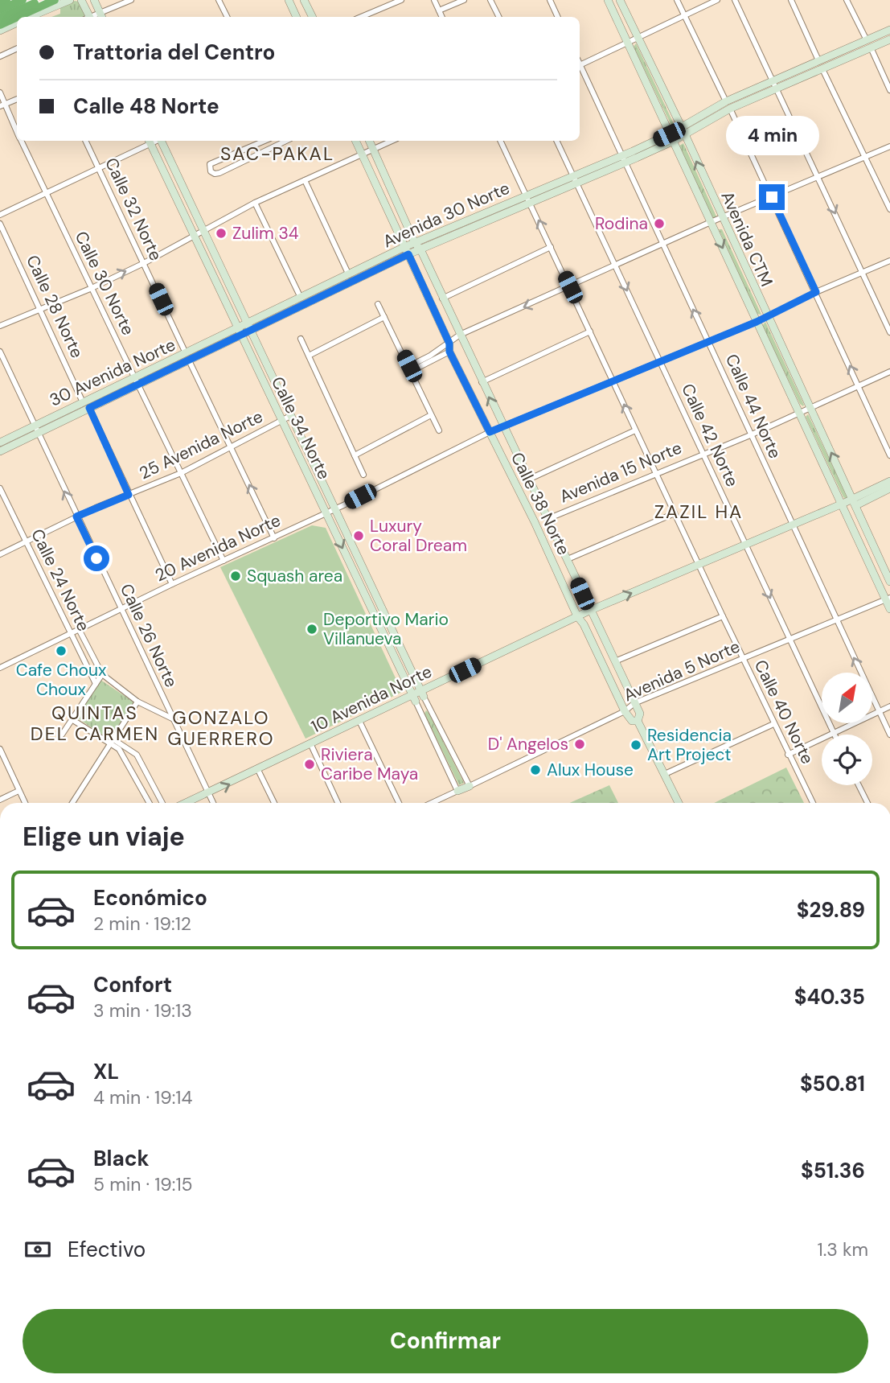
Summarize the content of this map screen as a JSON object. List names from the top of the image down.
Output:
{
  "streets": {
    "main road": [
      "Avenida 30 Norte",
      "Avenida CTM",
      "30 Avenida Norte",
      "Calle 34 Norte",
      "Calle 38 Norte",
      "Avenida 5 Norte",
      "10 Avenida Norte"
    ],
    "street": [
      "Calle 32 Norte",
      "Calle 30 Norte",
      "Calle 28 Norte",
      "Calle 44 Norte",
      "Calle 42 Norte",
      "25 Avenida Norte",
      "Avenida 15 Norte",
      "20 Avenida Norte",
      "Calle 24 Norte",
      "Calle 26 Norte",
      "Calle 40 Norte"
    ]
  },
  "crossings": [
    ["Calle 32 Norte", "30 Avenida Norte"],
    ["Calle 32 Norte", "25 Avenida Norte"],
    ["Calle 32 Norte", "20 Avenida Norte"],
    ["Avenida 30 Norte", "Avenida CTM"],
    ["Avenida 30 Norte", "30 Avenida Norte"],
    ["Avenida 30 Norte", "Calle 44 Norte"],
    ["Avenida 30 Norte", "Calle 34 Norte"],
    ["Avenida 30 Norte", "Calle 42 Norte"],
    ["Avenida 30 Norte", "Calle 38 Norte"],
    ["Avenida 30 Norte", "Calle 40 Norte"],
    ["Avenida CTM", "Avenida 15 Norte"],
    ["Avenida CTM", "Avenida 5 Norte"],
    ["Avenida CTM", "10 Avenida Norte"],
    ["Calle 30 Norte", "25 Avenida Norte"],
    ["Calle 30 Norte", "20 Avenida Norte"],
    ["Calle 28 Norte", "30 Avenida Norte"],
    ["Calle 28 Norte", "25 Avenida Norte"],
    ["Calle 28 Norte", "20 Avenida Norte"],
    ["30 Avenida Norte", "Calle 34 Norte"],
    ["30 Avenida Norte", "Calle 26 Norte"],
    ["Calle 44 Norte", "Avenida 15 Norte"],
    ["Calle 44 Norte", "Avenida 5 Norte"],
    ["Calle 44 Norte", "10 Avenida Norte"],
    ["Calle 34 Norte", "25 Avenida Norte"],
    ["Calle 34 Norte", "20 Avenida Norte"],
    ["Calle 34 Norte", "Avenida 5 Norte"],
    ["Calle 34 Norte", "10 Avenida Norte"],
    ["Calle 42 Norte", "Avenida 15 Norte"],
    ["Calle 42 Norte", "Avenida 5 Norte"],
    ["Calle 42 Norte", "10 Avenida Norte"],
    ["25 Avenida Norte", "Calle 24 Norte"],
    ["25 Avenida Norte", "Calle 26 Norte"],
    ["Avenida 15 Norte", "Calle 38 Norte"],
    ["Avenida 15 Norte", "Calle 40 Norte"],
    ["Calle 38 Norte", "Avenida 5 Norte"],
    ["Calle 38 Norte", "10 Avenida Norte"],
    ["20 Avenida Norte", "Calle 24 Norte"],
    ["20 Avenida Norte", "Calle 26 Norte"],
    ["Calle 24 Norte", "Calle 26 Norte"],
    ["Calle 26 Norte", "10 Avenida Norte"],
    ["Avenida 5 Norte", "Calle 40 Norte"],
    ["10 Avenida Norte", "Calle 40 Norte"]
  ],
  "districts": [
    "SAC-PAKAL",
    "ZAZIL HA",
    "QUINTAS DEL CARMEN",
    "GONZALO GUERRERO"
  ],
  "places": [
    "Rodina",
    "Zulim 34",
    "Luxury Coral Dream",
    "Squash area",
    "Deportivo Mario Villanueva",
    "Cafe Choux Choux",
    "D' Angelos",
    "Residencia Art Project",
    "Riviera Caribe Maya",
    "Alux House"
  ],
  "north": "top right",
  "page": {
    "banner": ["Trattoria del Centro", "Calle 48 Norte"],
    "bubble": "4 min",
    "heading": "Elige un viaje",
    "list": [
      {
        "name": "Económico",
        "note": "2 min · 19:12",
        "value": "$29.89"
      },
      {
        "name": "Confort",
        "note": "3 min · 19:13",
        "value": "$40.35"
      },
      {
        "name": "XL",
        "note": "4 min · 19:14",
        "value": "$50.81"
      },
      {
        "name": "Black",
        "note": "5 min · 19:15",
        "value": "$51.36"
      }
    ],
    "pay": ["Efectivo", "1.3 km"],
    "buttons": "Confirmar"
  }
}
